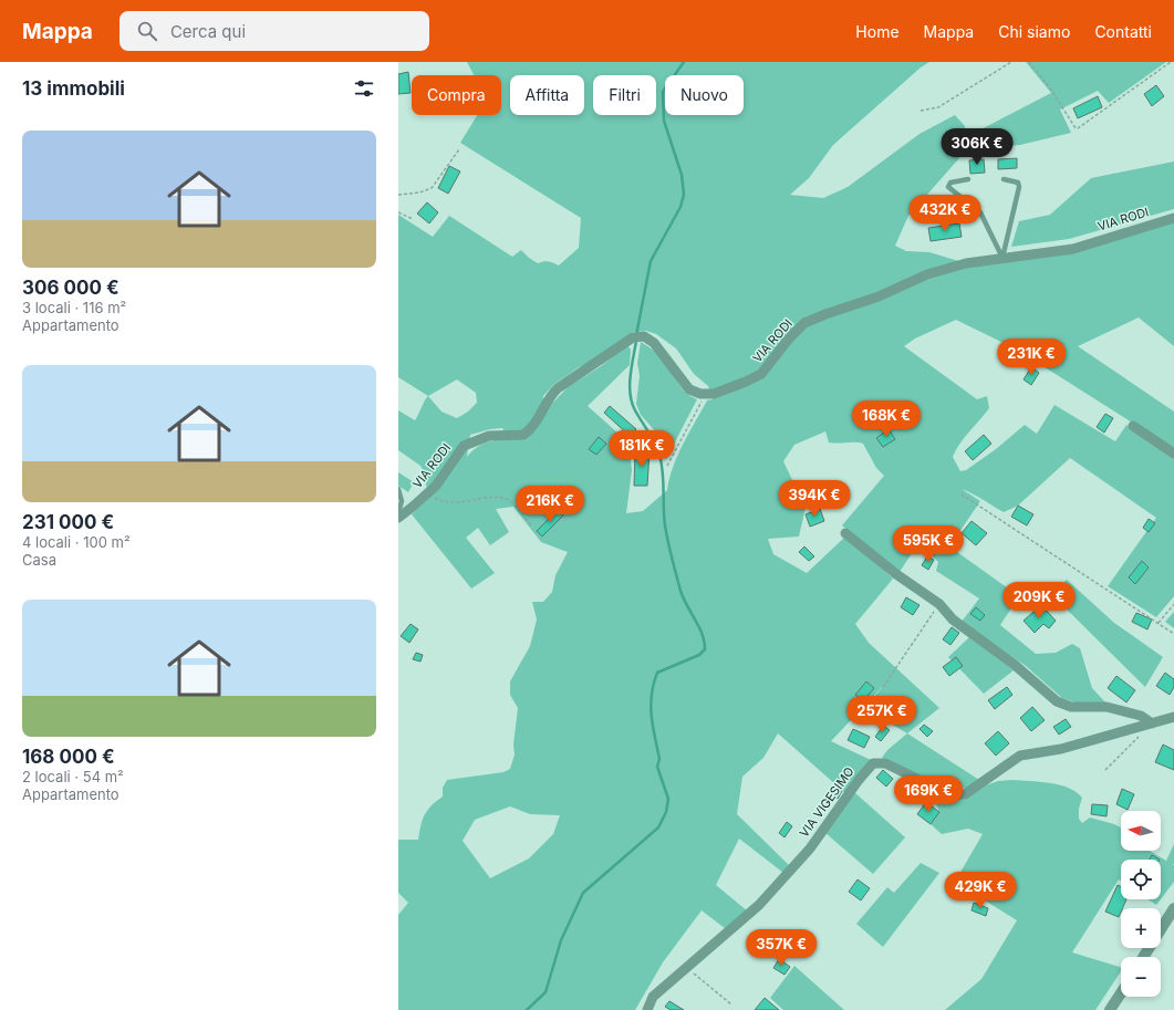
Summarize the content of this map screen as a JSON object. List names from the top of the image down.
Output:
{
  "streets": {
    "street": ["VIA RODI", "VIA VIGESIMO"]
  },
  "north": "left",
  "page": {
    "header": "Mappa",
    "search": "Cerca qui",
    "nav": [
      "Home",
      "Mappa",
      "Chi siamo",
      "Contatti"
    ],
    "heading": "13 immobili",
    "chip": [
      "Compra",
      "Affitta",
      "Filtri",
      "Nuovo"
    ],
    "list": [
      {
        "name": "306 000 €",
        "note": "3 locali · 116 m² · Appartamento"
      },
      {
        "name": "231 000 €",
        "note": "4 locali · 100 m² · Casa"
      },
      {
        "name": "168 000 €",
        "note": "2 locali · 54 m² · Appartamento"
      }
    ],
    "price": [
      "306K €",
      "432K €",
      "231K €",
      "168K €",
      "181K €",
      "394K €",
      "216K €",
      "595K €",
      "209K €",
      "257K €",
      "169K €",
      "429K €",
      "357K €"
    ],
    "map_buttons": ["+", "−"]
  }
}
